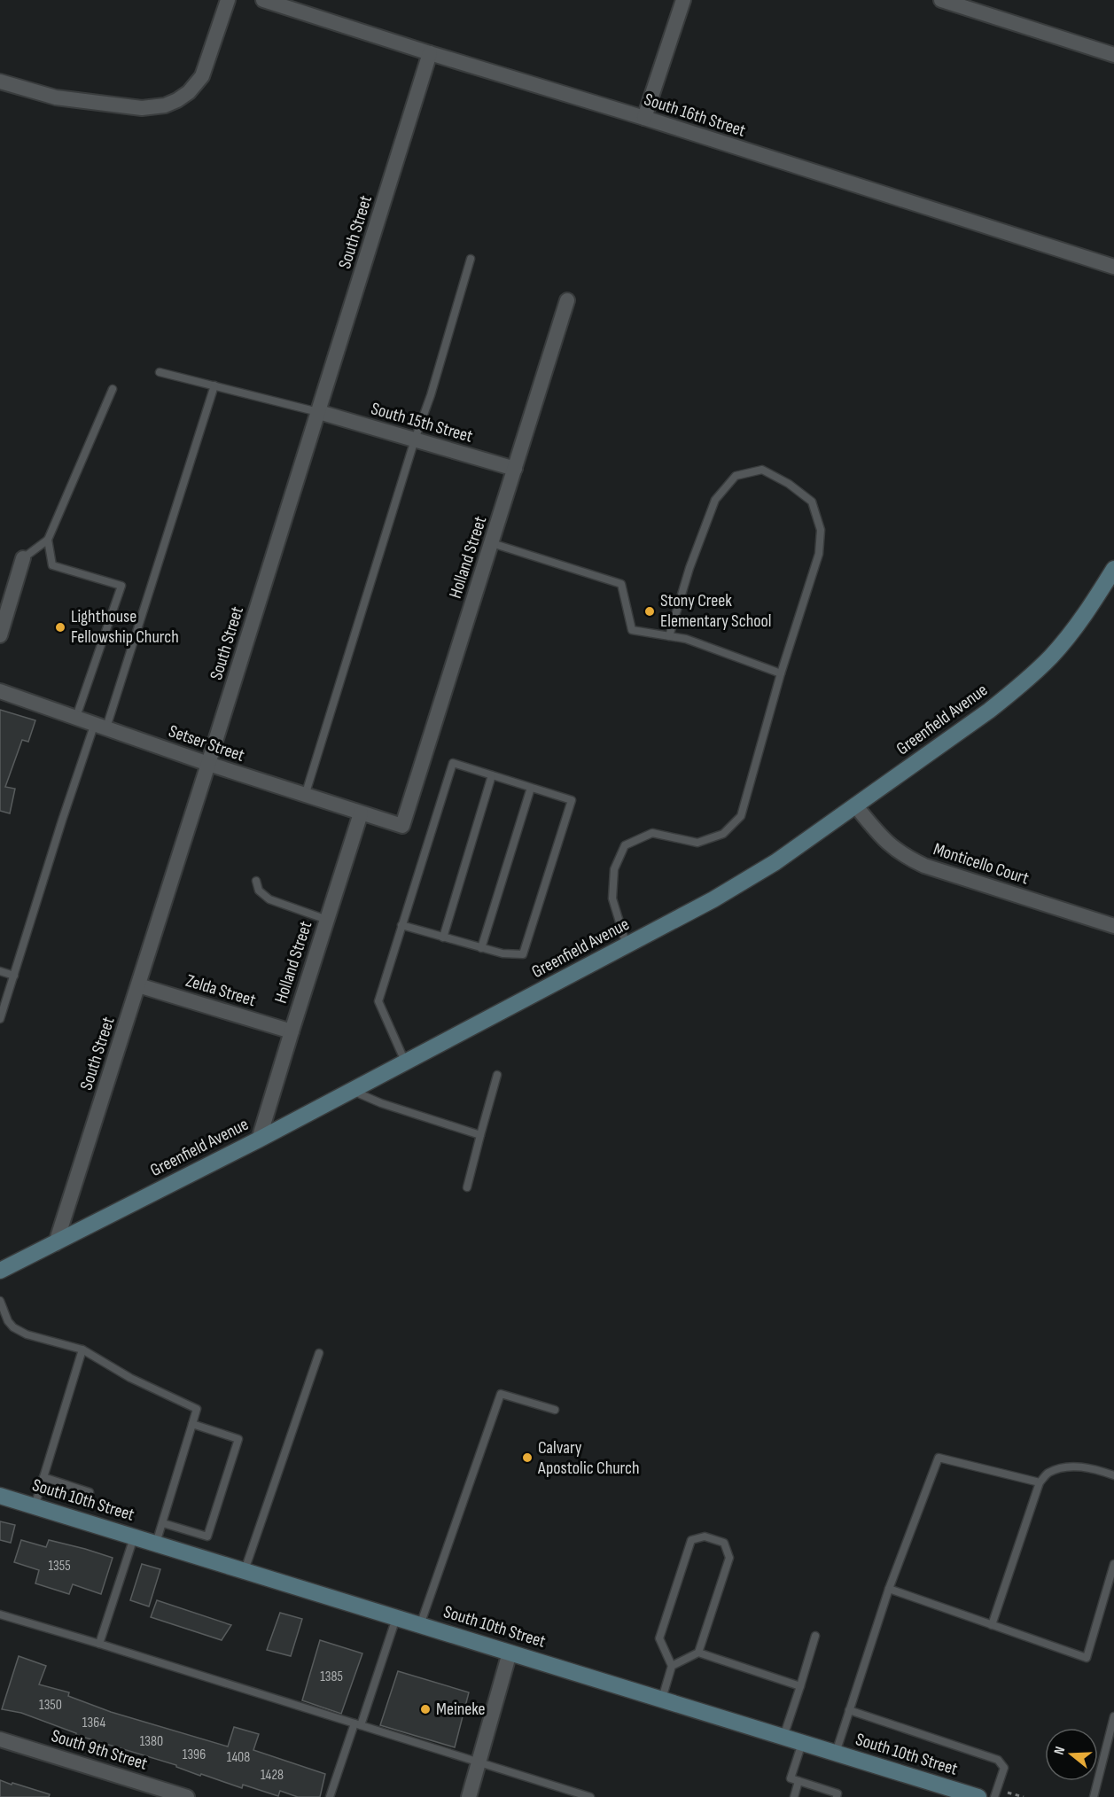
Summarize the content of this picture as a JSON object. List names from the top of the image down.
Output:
{
  "streets": {
    "main road": ["Greenfield Avenue", "South 10th Street"],
    "street": [
      "South 16th Street",
      "South Street",
      "South 15th Street",
      "Holland Street",
      "Setser Street",
      "Monticello Court",
      "Zelda Street",
      "South 9th Street"
    ]
  },
  "crossings": [
    ["South 16th Street", "South Street"],
    ["South Street", "South 15th Street"],
    ["South Street", "Greenfield Avenue"],
    ["South Street", "Setser Street"],
    ["South Street", "Zelda Street"],
    ["South 15th Street", "Holland Street"],
    ["Holland Street", "Greenfield Avenue"],
    ["Holland Street", "Setser Street"],
    ["Holland Street", "Zelda Street"],
    ["Greenfield Avenue", "Monticello Court"]
  ],
  "places": [
    "Stony Creek Elementary School",
    "Lighthouse Fellowship Church",
    "Calvary Apostolic Church",
    "Meineke"
  ],
  "house_numbers": [
    "1355",
    "1385",
    "1350",
    "1364",
    "1380",
    "1396",
    "1408",
    "1428"
  ],
  "north": "left"
}
